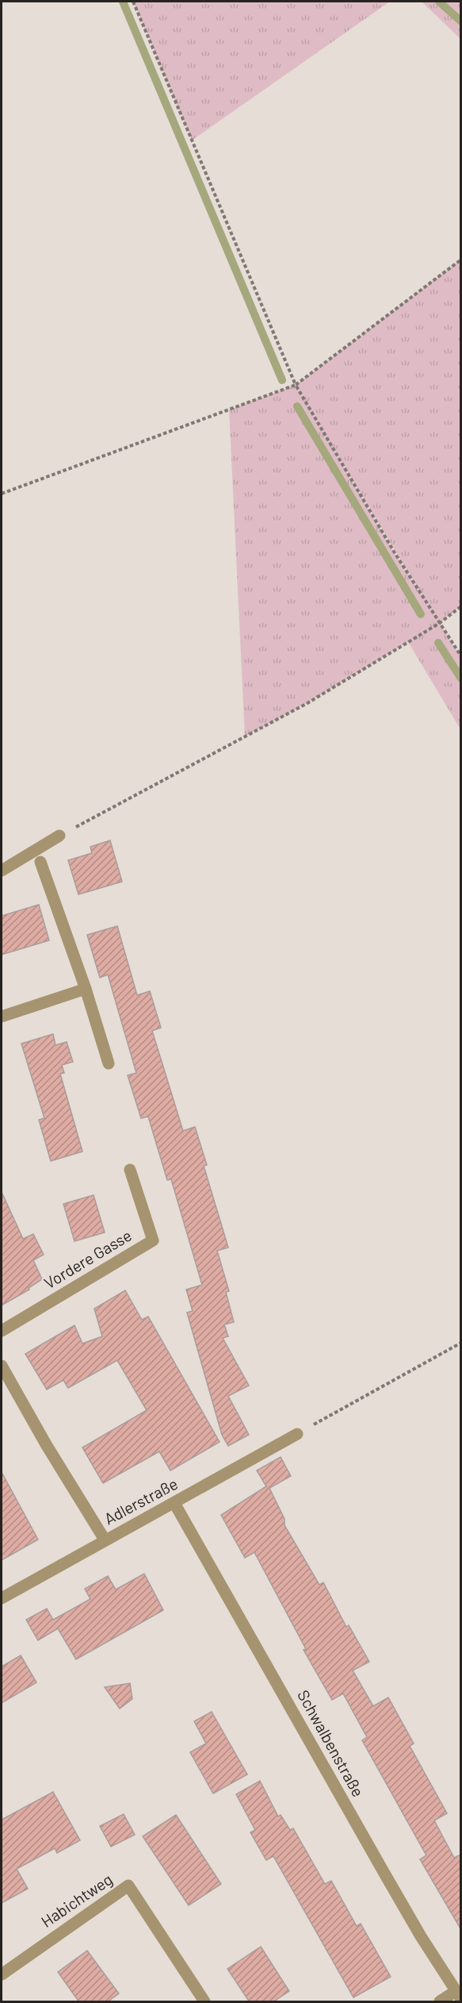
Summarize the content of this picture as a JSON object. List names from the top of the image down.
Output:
{
  "streets": {
    "street": [
      "Vordere Gasse",
      "Adlerstraße",
      "Schwalbenstraße",
      "Habichtweg"
    ]
  },
  "crossings": [
    ["Adlerstraße", "Schwalbenstraße"]
  ]
}
